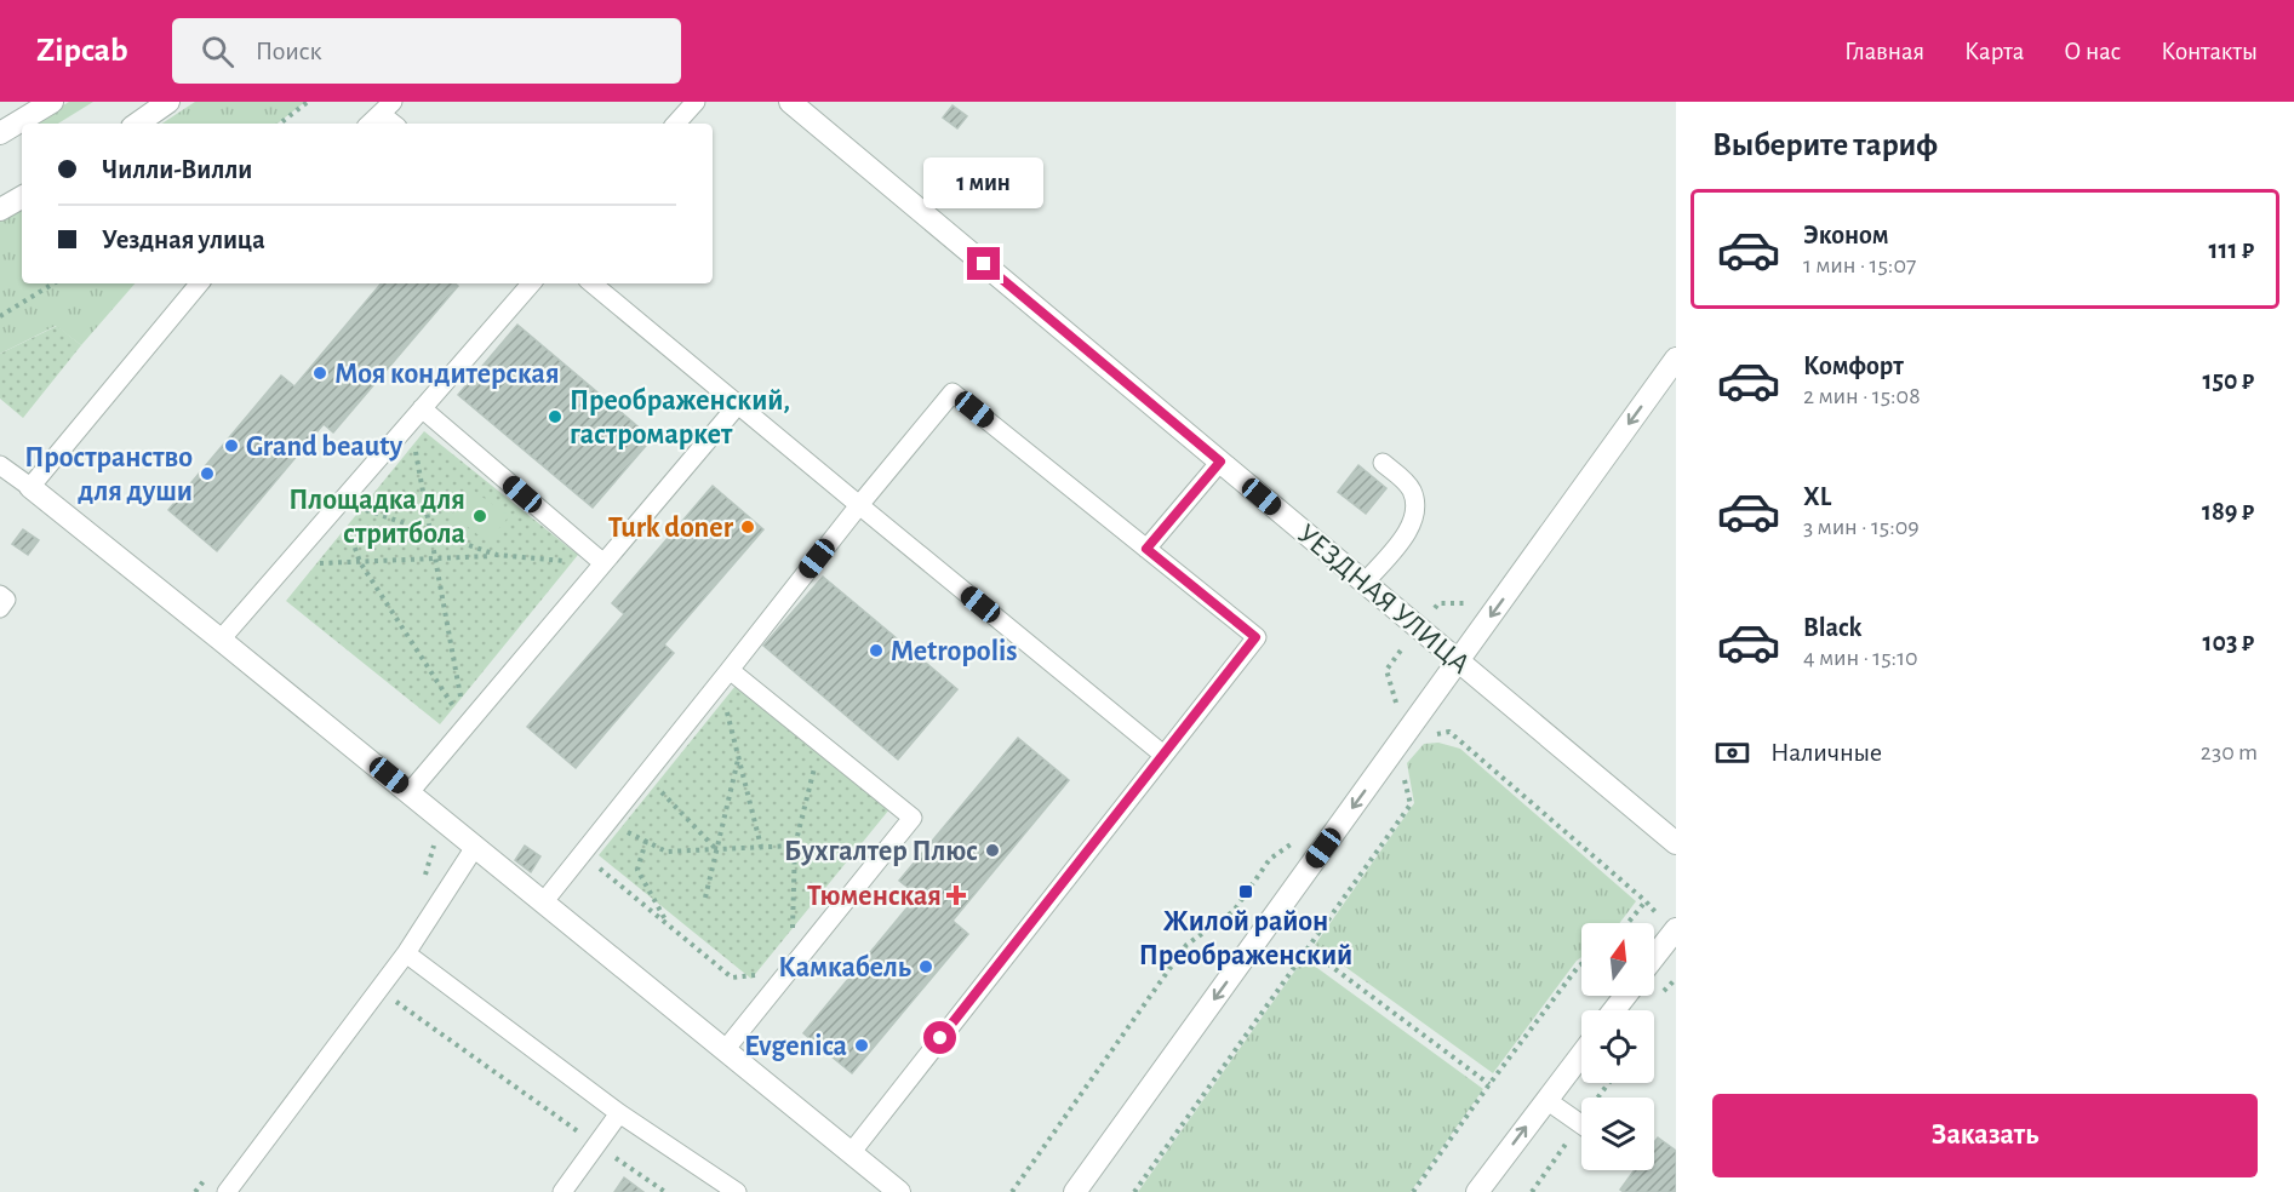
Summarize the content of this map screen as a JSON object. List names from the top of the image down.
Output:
{
  "streets": {
    "street": ["УЕЗДНАЯ УЛИЦА"]
  },
  "places": {
    "other": [
      "Моя кондитерская",
      "Преображенский, гастромаркет",
      "Grand beauty",
      "Пространство для души",
      "Площадка для стритбола",
      "Turk doner",
      "Metropolis",
      "Бухгалтер Плюс",
      "Камкабель",
      "Evgenica"
    ],
    "transit": ["Жилой район Преображенский"],
    "health": ["Тюменская"]
  },
  "north": "top",
  "page": {
    "header": "Zipcab",
    "search": "Поиск",
    "nav": [
      "Главная",
      "Карта",
      "О нас",
      "Контакты"
    ],
    "heading": "Выберите тариф",
    "banner": ["Чилли-Вилли", "Уездная улица"],
    "bubble": "1 мин",
    "list": [
      {
        "name": "Эконом",
        "note": "1 мин · 15:07",
        "value": "111 ₽"
      },
      {
        "name": "Комфорт",
        "note": "2 мин · 15:08",
        "value": "150 ₽"
      },
      {
        "name": "XL",
        "note": "3 мин · 15:09",
        "value": "189 ₽"
      },
      {
        "name": "Black",
        "note": "4 мин · 15:10",
        "value": "103 ₽"
      }
    ],
    "pay": ["Наличные", "230 m"],
    "buttons": "Заказать"
  }
}
